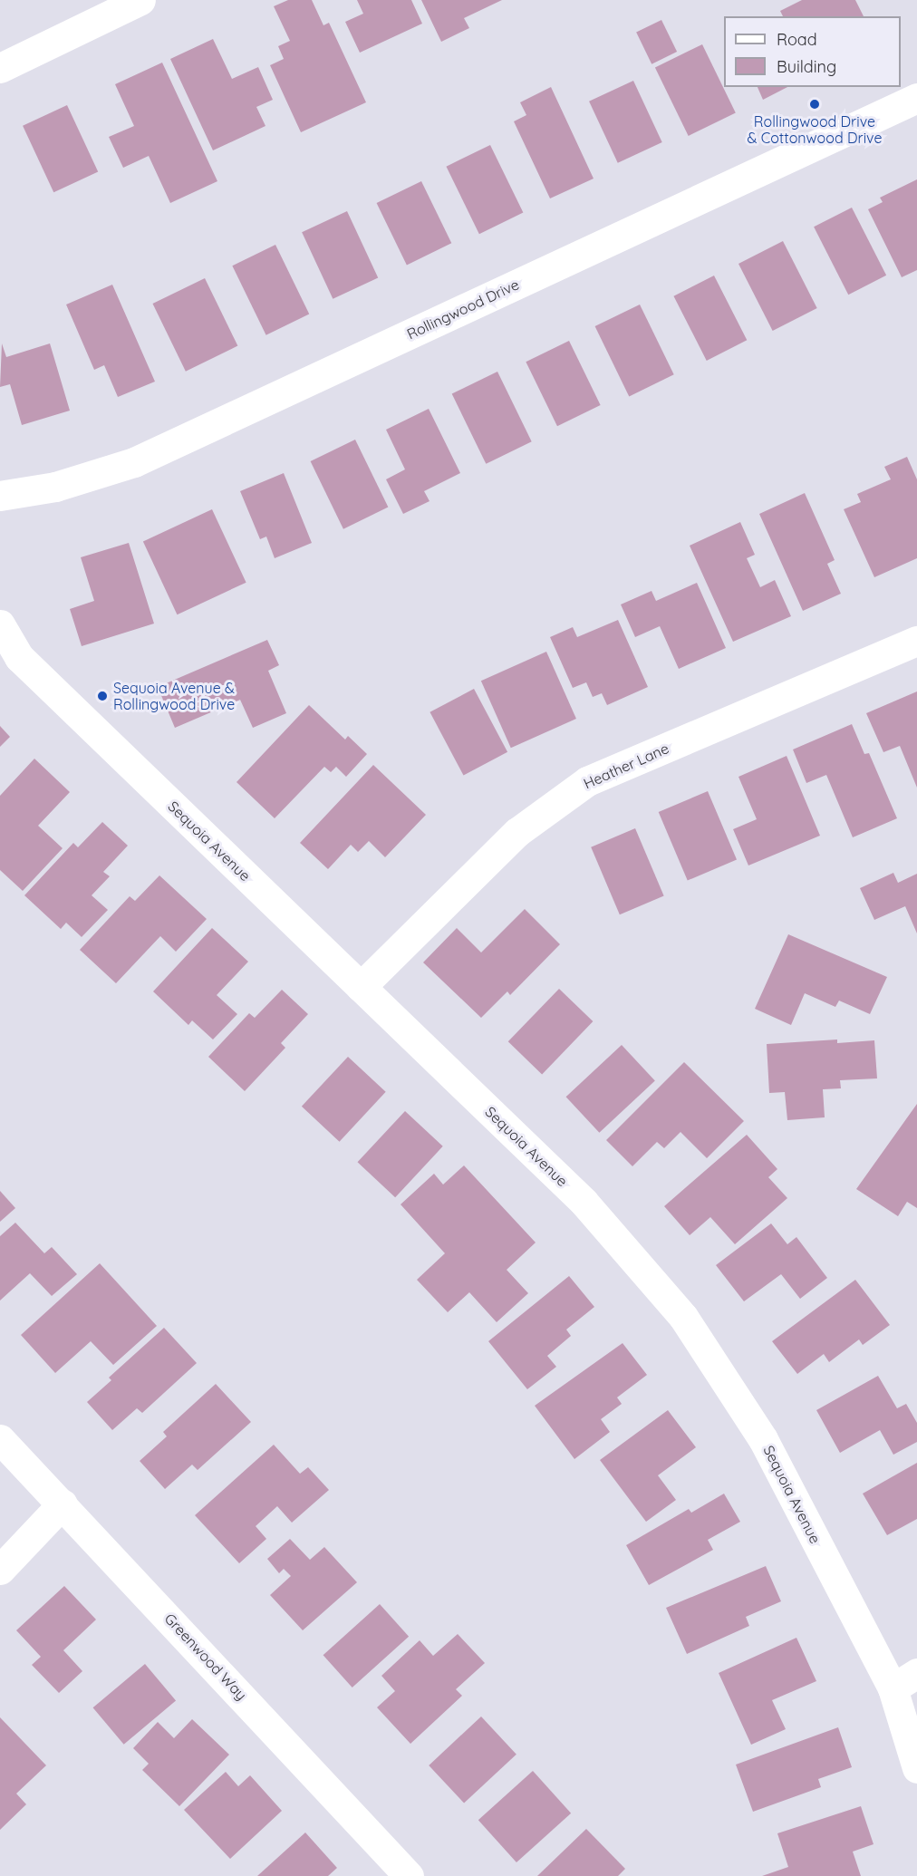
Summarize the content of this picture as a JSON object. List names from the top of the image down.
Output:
{
  "streets": {
    "street": [
      "Rollingwood Drive",
      "Heather Lane",
      "Sequoia Avenue",
      "Greenwood Way"
    ]
  },
  "crossings": [
    ["Heather Lane", "Sequoia Avenue"]
  ],
  "places": ["Rollingwood Drive & Cottonwood Drive", "Sequoia Avenue & Rollingwood Drive"],
  "legend": ["Road", "Building"]
}
